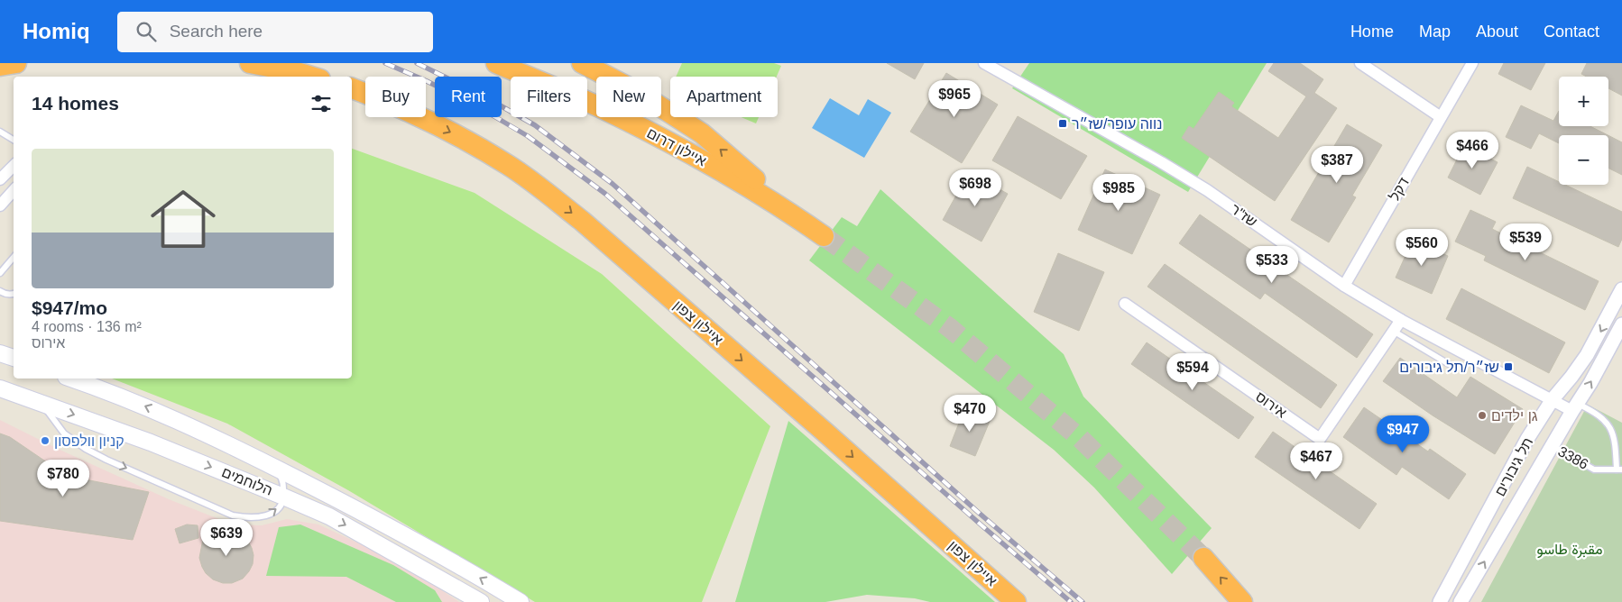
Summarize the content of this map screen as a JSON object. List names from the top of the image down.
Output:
{
  "streets": {
    "highway": ["איילון דרום", "איילון צפון"],
    "main road": ["הלוחמים"],
    "street": [
      "דקל",
      "שז\"ר",
      "אירוס",
      "תל גיבורים"
    ],
    "lane": ["3386"]
  },
  "crossings": [
    ["דקל", "שז\"ר"],
    ["שז\"ר", "אירוס"],
    ["שז\"ר", "תל גיבורים"],
    ["3386", "תל גיבורים"]
  ],
  "one_way": ["איילון צפון"],
  "parks": ["مقبرة طاسو"],
  "places": {
    "transit": ["נווה עופר/שז״ר", "שז״ר/תל גיבורים"],
    "other": ["גן ילדים", "קניון וולפסון"]
  },
  "page": {
    "header": "Homiq",
    "search": "Search here",
    "nav": [
      "Home",
      "Map",
      "About",
      "Contact"
    ],
    "map_buttons": ["+", "−"],
    "chip": [
      "Buy",
      "Rent",
      "Filters",
      "New",
      "Apartment"
    ],
    "heading": "14 homes",
    "price": [
      "$965",
      "$466",
      "$387",
      "$698",
      "$985",
      "$539",
      "$560",
      "$533",
      "$594",
      "$470",
      "$947",
      "$467",
      "$780",
      "$639"
    ],
    "list": [
      {
        "name": "$947/mo",
        "note": "4 rooms · 136 m² · אירוס"
      }
    ]
  }
}
